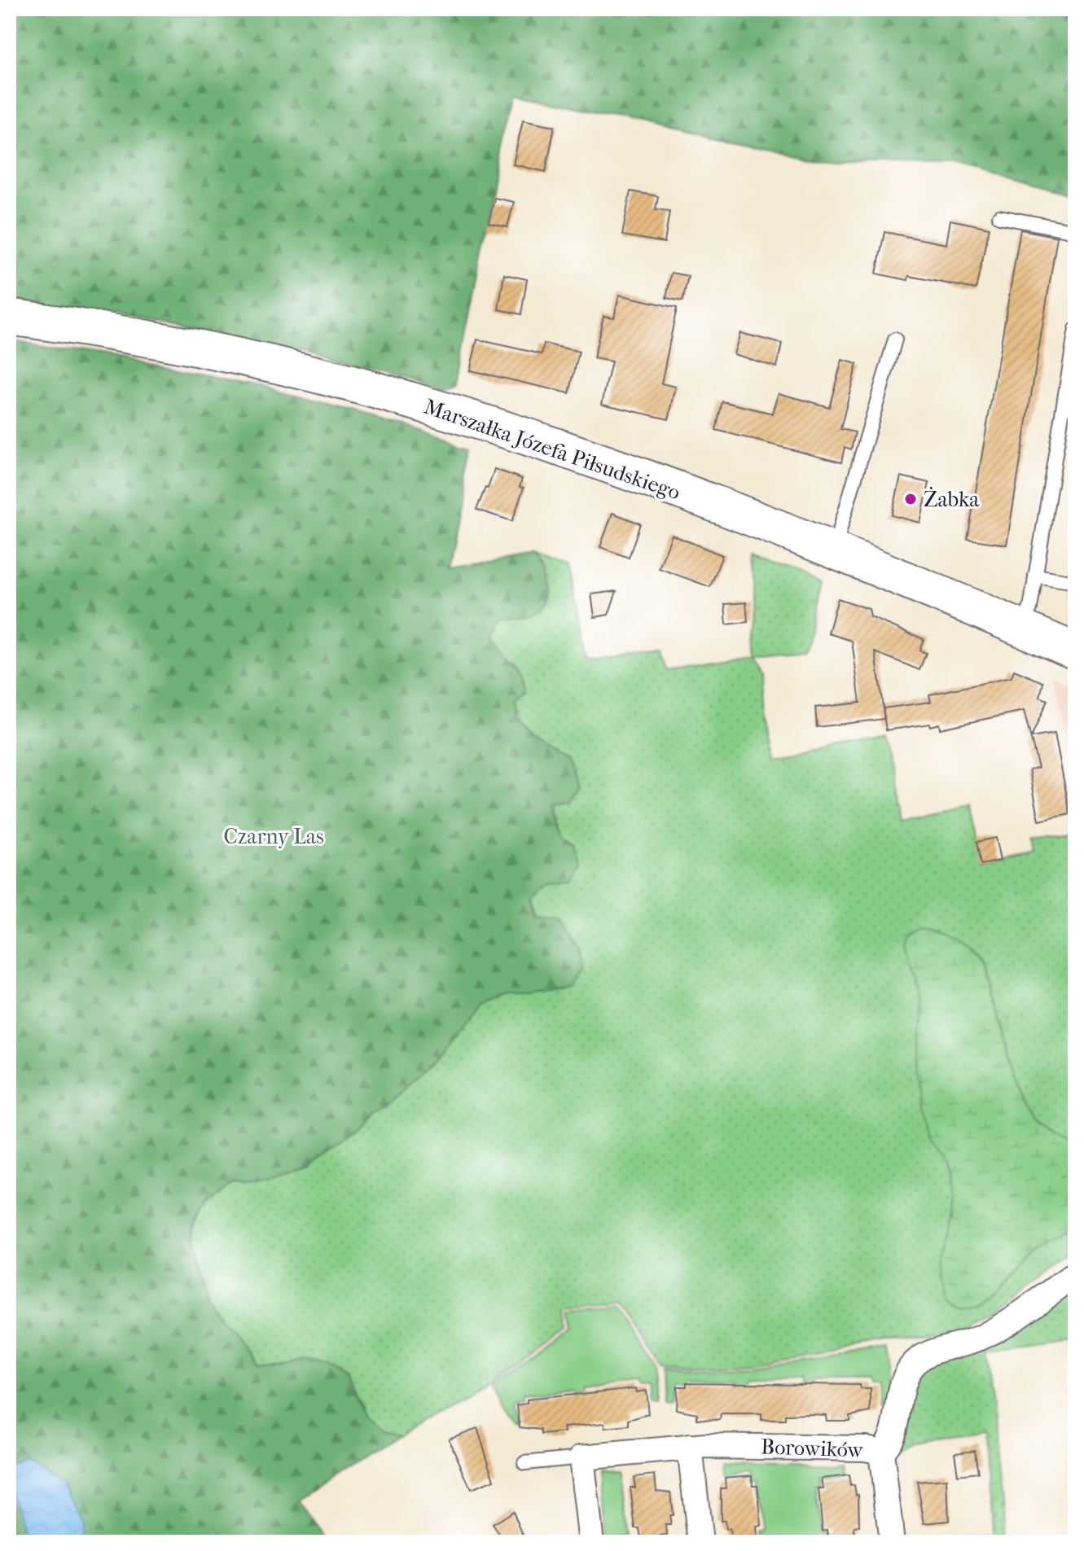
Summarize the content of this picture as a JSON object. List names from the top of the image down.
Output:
{
  "streets": {
    "street": ["Marszałka Józefa Piłsudskiego", "Borowików"]
  },
  "parks": ["Czarny Las"],
  "places": ["Żabka"]
}
